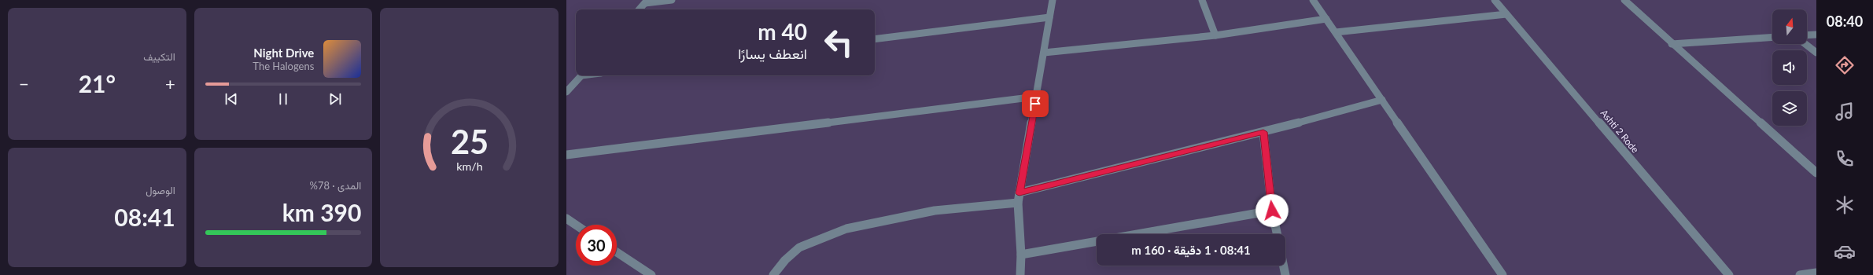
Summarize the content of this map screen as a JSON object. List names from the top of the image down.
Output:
{
  "streets": {
    "street": ["Ashti 2 Rode"]
  },
  "north": "top",
  "page": {
    "tabs": "08:40",
    "tile": [
      "التكييف",
      ["المدى · 78%", "390 km"],
      ["الوصول", "08:41"]
    ],
    "turn": ["40 m", "انعطف يسارًا"],
    "song": ["Night Drive", "The Halogens"],
    "heat": ["−", "21°", "+"],
    "limit": "30",
    "trip": "08:41 · 1 دقيقة · 160 m",
    "gauge": ["25", "km/h"]
  }
}
